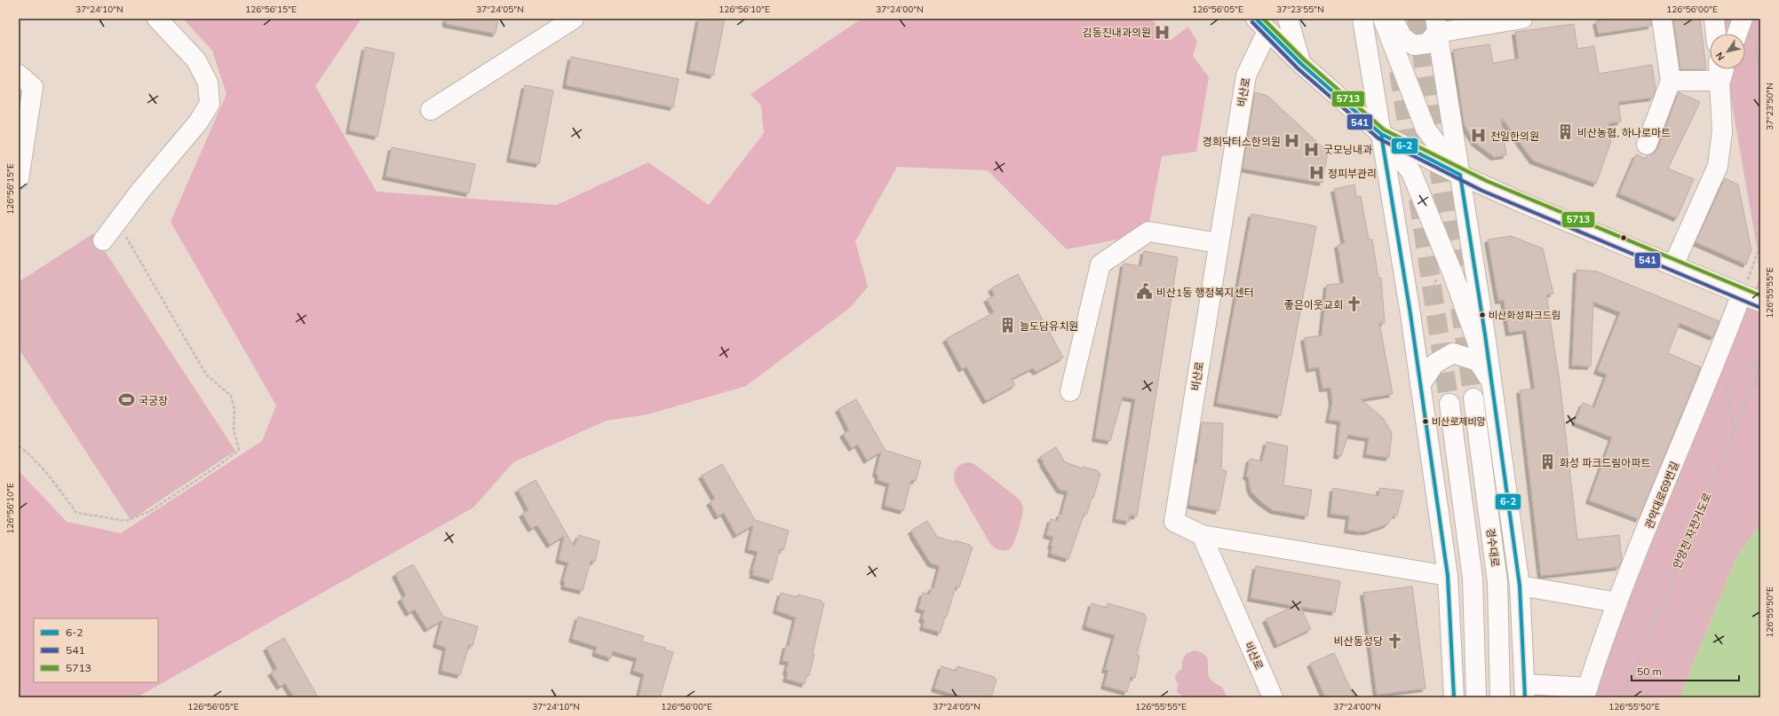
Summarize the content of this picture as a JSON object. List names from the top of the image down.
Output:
{
  "streets": {
    "main road": ["비산로", "관악대로69번길", "경수대로"],
    "path": ["안양천 자전거도로"]
  },
  "places": {
    "hospital": [
      "김동진내과의원",
      "천일한의원",
      "경희닥터스한의원",
      "굿모닝내과",
      "정피부관리"
    ],
    "building": ["비산농협, 하나로마트", "늘도담유치원", "화성 파크드림아파트"],
    "public building": ["비산1동 행정복지센터"],
    "church": ["좋은이웃교회", "비산동성당"],
    "other": ["비산화성파크드림", "비산로제비앙"],
    "sports": ["국궁장"]
  },
  "lines": ["transit line 6-2", "transit line 5713", "transit line 541"],
  "legend": ["6-2", "541", "5713"],
  "scale_bar": "50 m",
  "north": "bottom left",
  "coordinates": [
    "37°24'10\"N",
    "126°56'15\"E",
    "37°24'05\"N",
    "126°56'10\"E",
    "37°24'00\"N",
    "126°56'05\"E",
    "37°23'55\"N",
    "126°56'00\"E",
    "37°23'50\"N",
    "126°55'55\"E",
    "126°55'50\"E"
  ]
}
